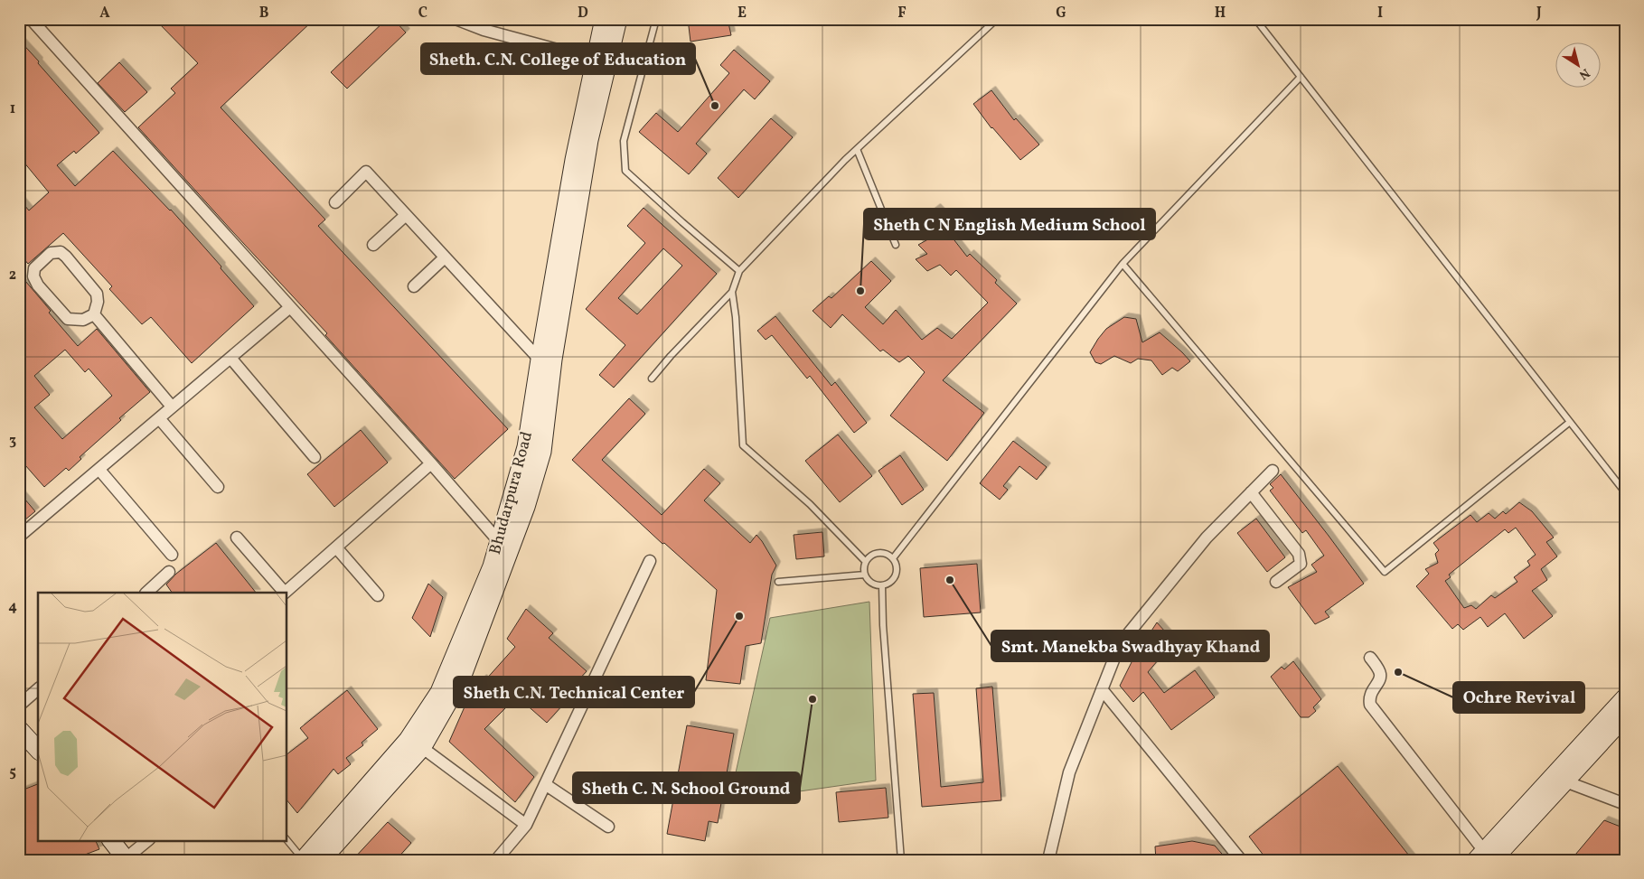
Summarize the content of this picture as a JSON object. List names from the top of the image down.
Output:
{
  "streets": {
    "street": ["Bhudarpura Road"]
  },
  "places": [
    "Sheth. C.N. College of Education",
    "Sheth C N English Medium School",
    "Smt. Manekba Swadhyay Khand",
    "Sheth C.N. Technical Center",
    "Ochre Revival",
    "Sheth C. N. School Ground"
  ],
  "north": "bottom right",
  "grid": {
    "columns": [
      "A",
      "B",
      "C",
      "D",
      "E",
      "F",
      "G",
      "H",
      "I",
      "J"
    ],
    "rows": [
      "1",
      "2",
      "3",
      "4",
      "5"
    ]
  }
}
